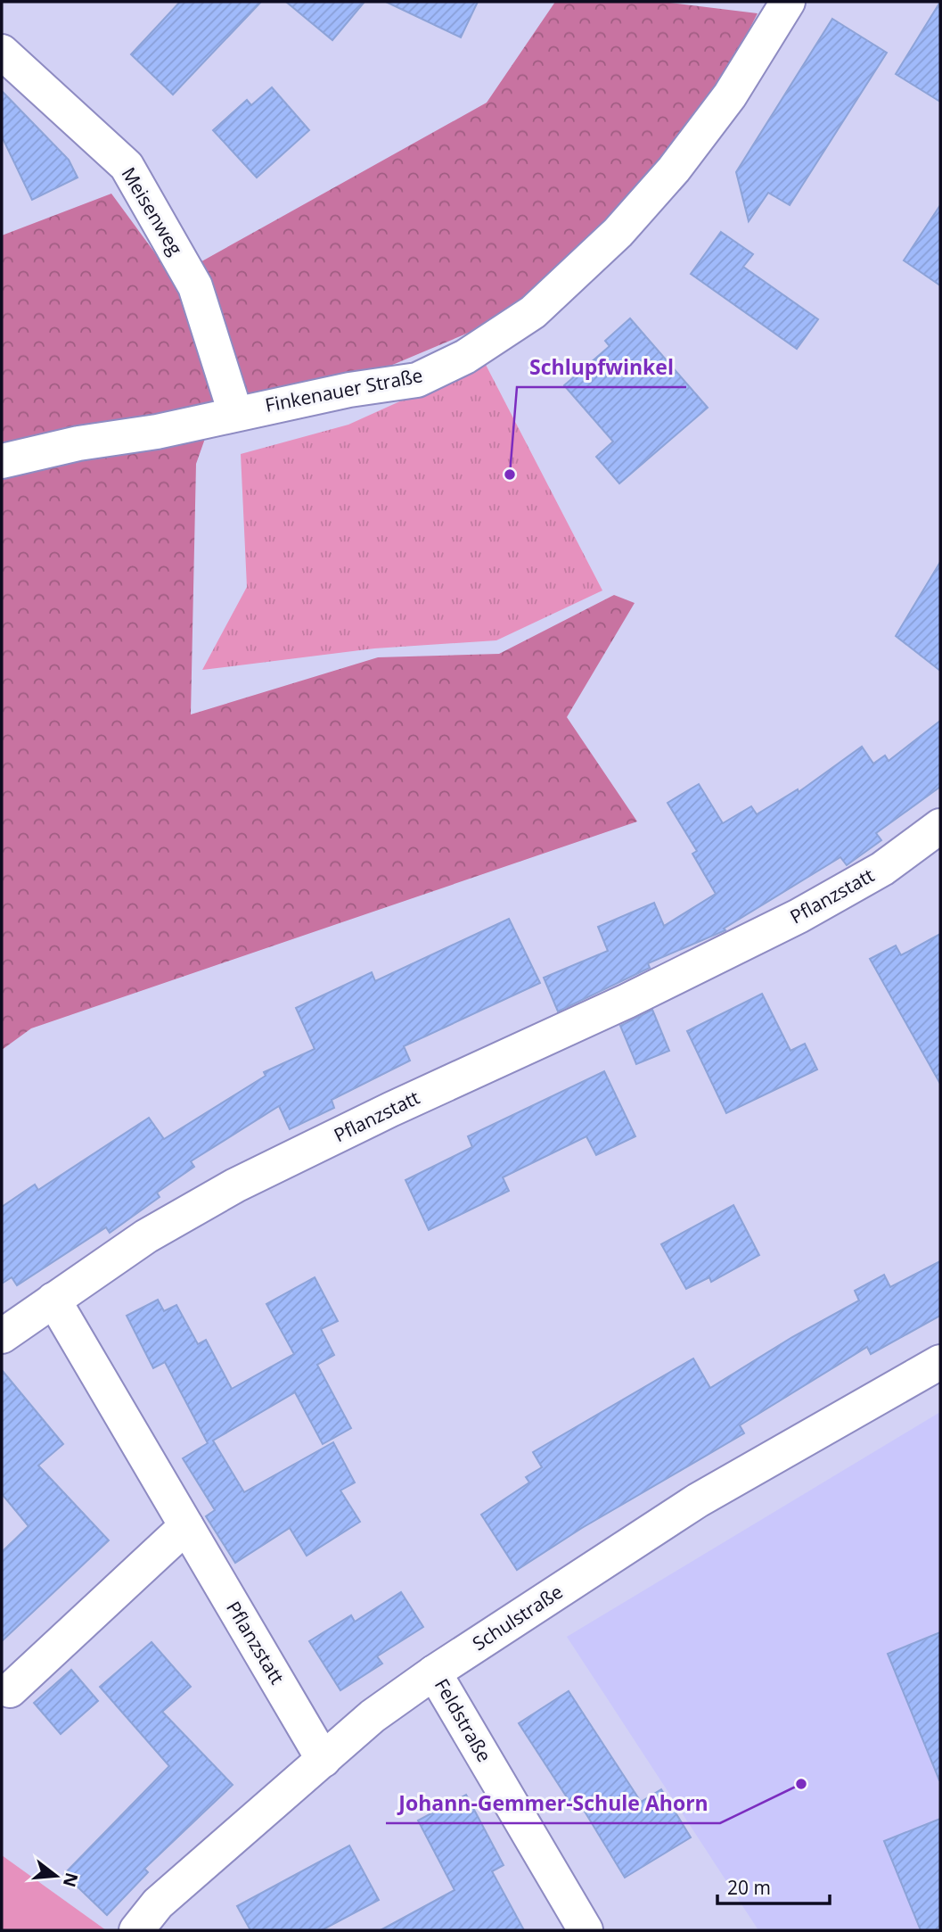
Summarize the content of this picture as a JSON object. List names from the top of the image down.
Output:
{
  "streets": {
    "street": [
      "Meisenweg",
      "Finkenauer Straße",
      "Pflanzstatt",
      "Schulstraße",
      "Feldstraße"
    ]
  },
  "crossings": [
    ["Meisenweg", "Finkenauer Straße"],
    ["Pflanzstatt", "Schulstraße"],
    ["Schulstraße", "Feldstraße"]
  ],
  "places": ["Schlupfwinkel", "Johann-Gemmer-Schule Ahorn"],
  "scale_bar": "20 m",
  "north": "right"
}
